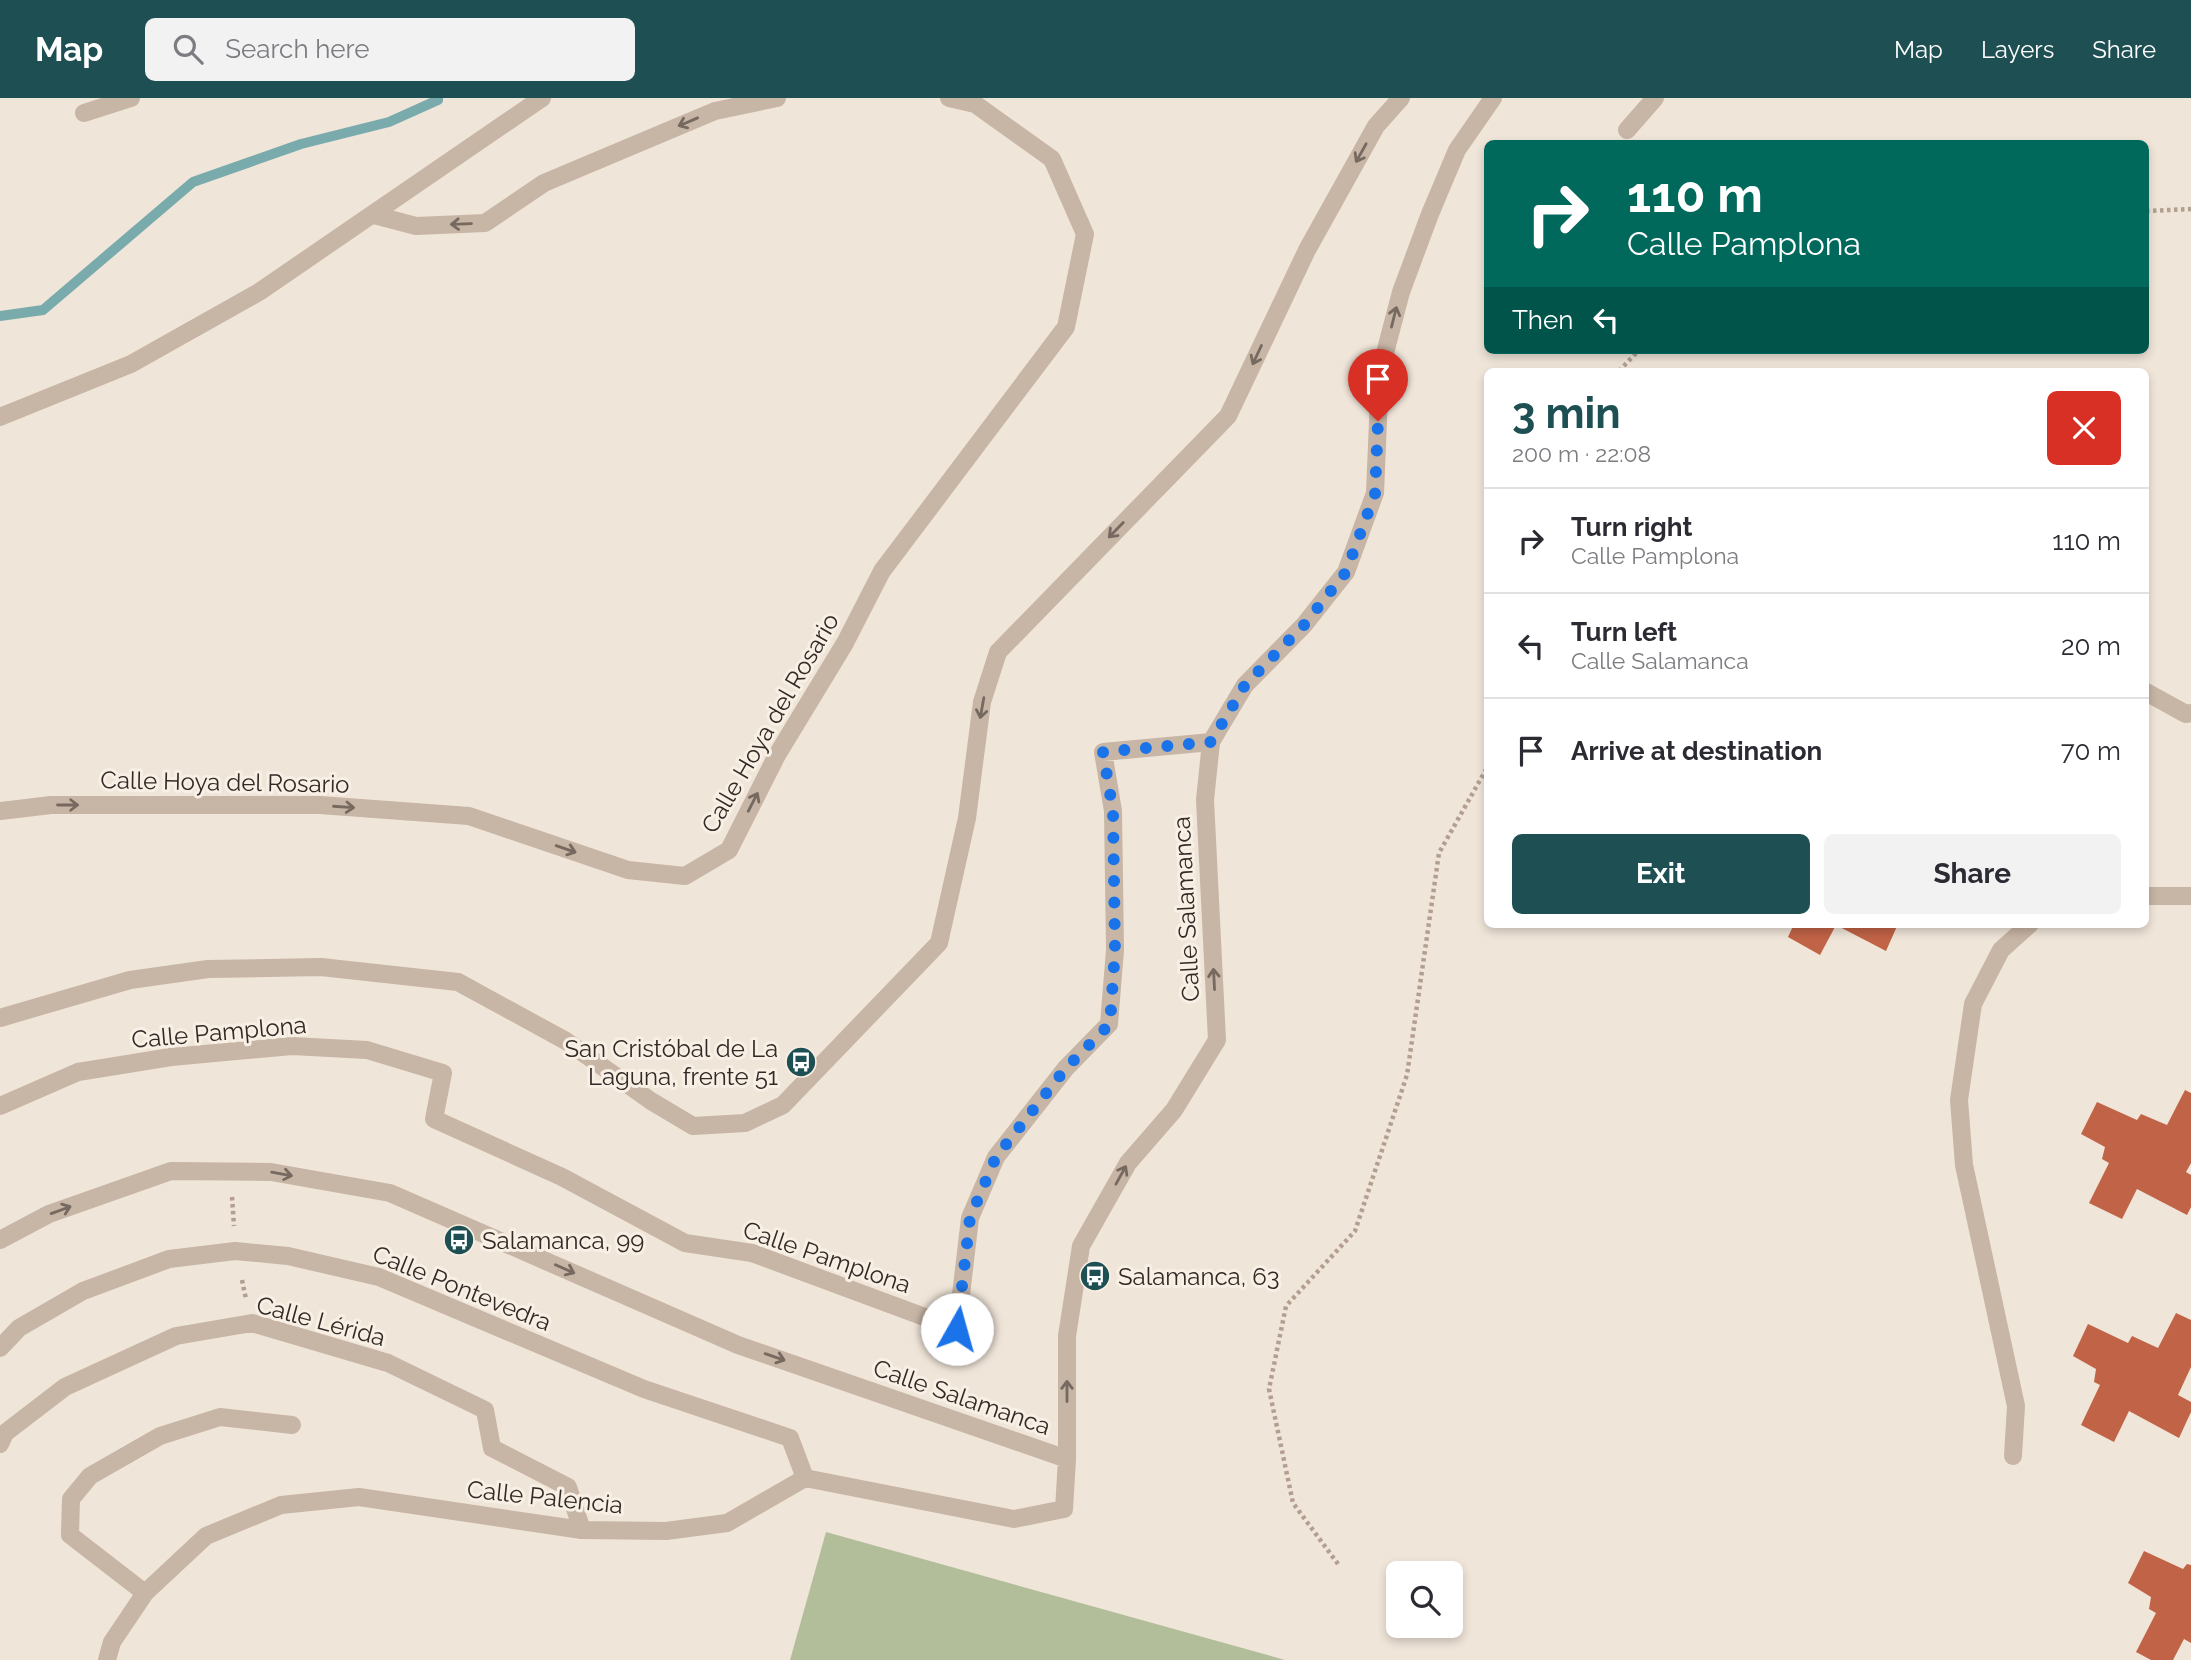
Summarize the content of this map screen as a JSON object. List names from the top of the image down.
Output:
{
  "streets": {
    "street": [
      "Calle Hoya del Rosario",
      "Calle Salamanca",
      "Calle Pamplona",
      "Calle Pontevedra",
      "Calle Lérida",
      "Calle Palencia"
    ]
  },
  "crossings": [
    ["Calle Salamanca", "Calle Pamplona"],
    ["Calle Pontevedra", "Calle Palencia"],
    ["Calle Lérida", "Calle Palencia"]
  ],
  "places": {
    "bus stop": ["San Cristóbal de La Laguna, frente 51", "Salamanca, 99", "Salamanca, 63"]
  },
  "page": {
    "header": "Map",
    "search": "Search here",
    "nav": ["Map", "Layers", "Share"],
    "turn": ["110 m", "Calle Pamplona"],
    "then": "Then",
    "heading": ["3 min", "200 m · 22:08"],
    "list": [
      {
        "name": "Turn right",
        "note": "Calle Pamplona",
        "value": "110 m"
      },
      {
        "name": "Turn left",
        "note": "Calle Salamanca",
        "value": "20 m"
      },
      {
        "name": "Arrive at destination",
        "value": "70 m"
      }
    ],
    "buttons": ["Exit", "Share"]
  }
}
